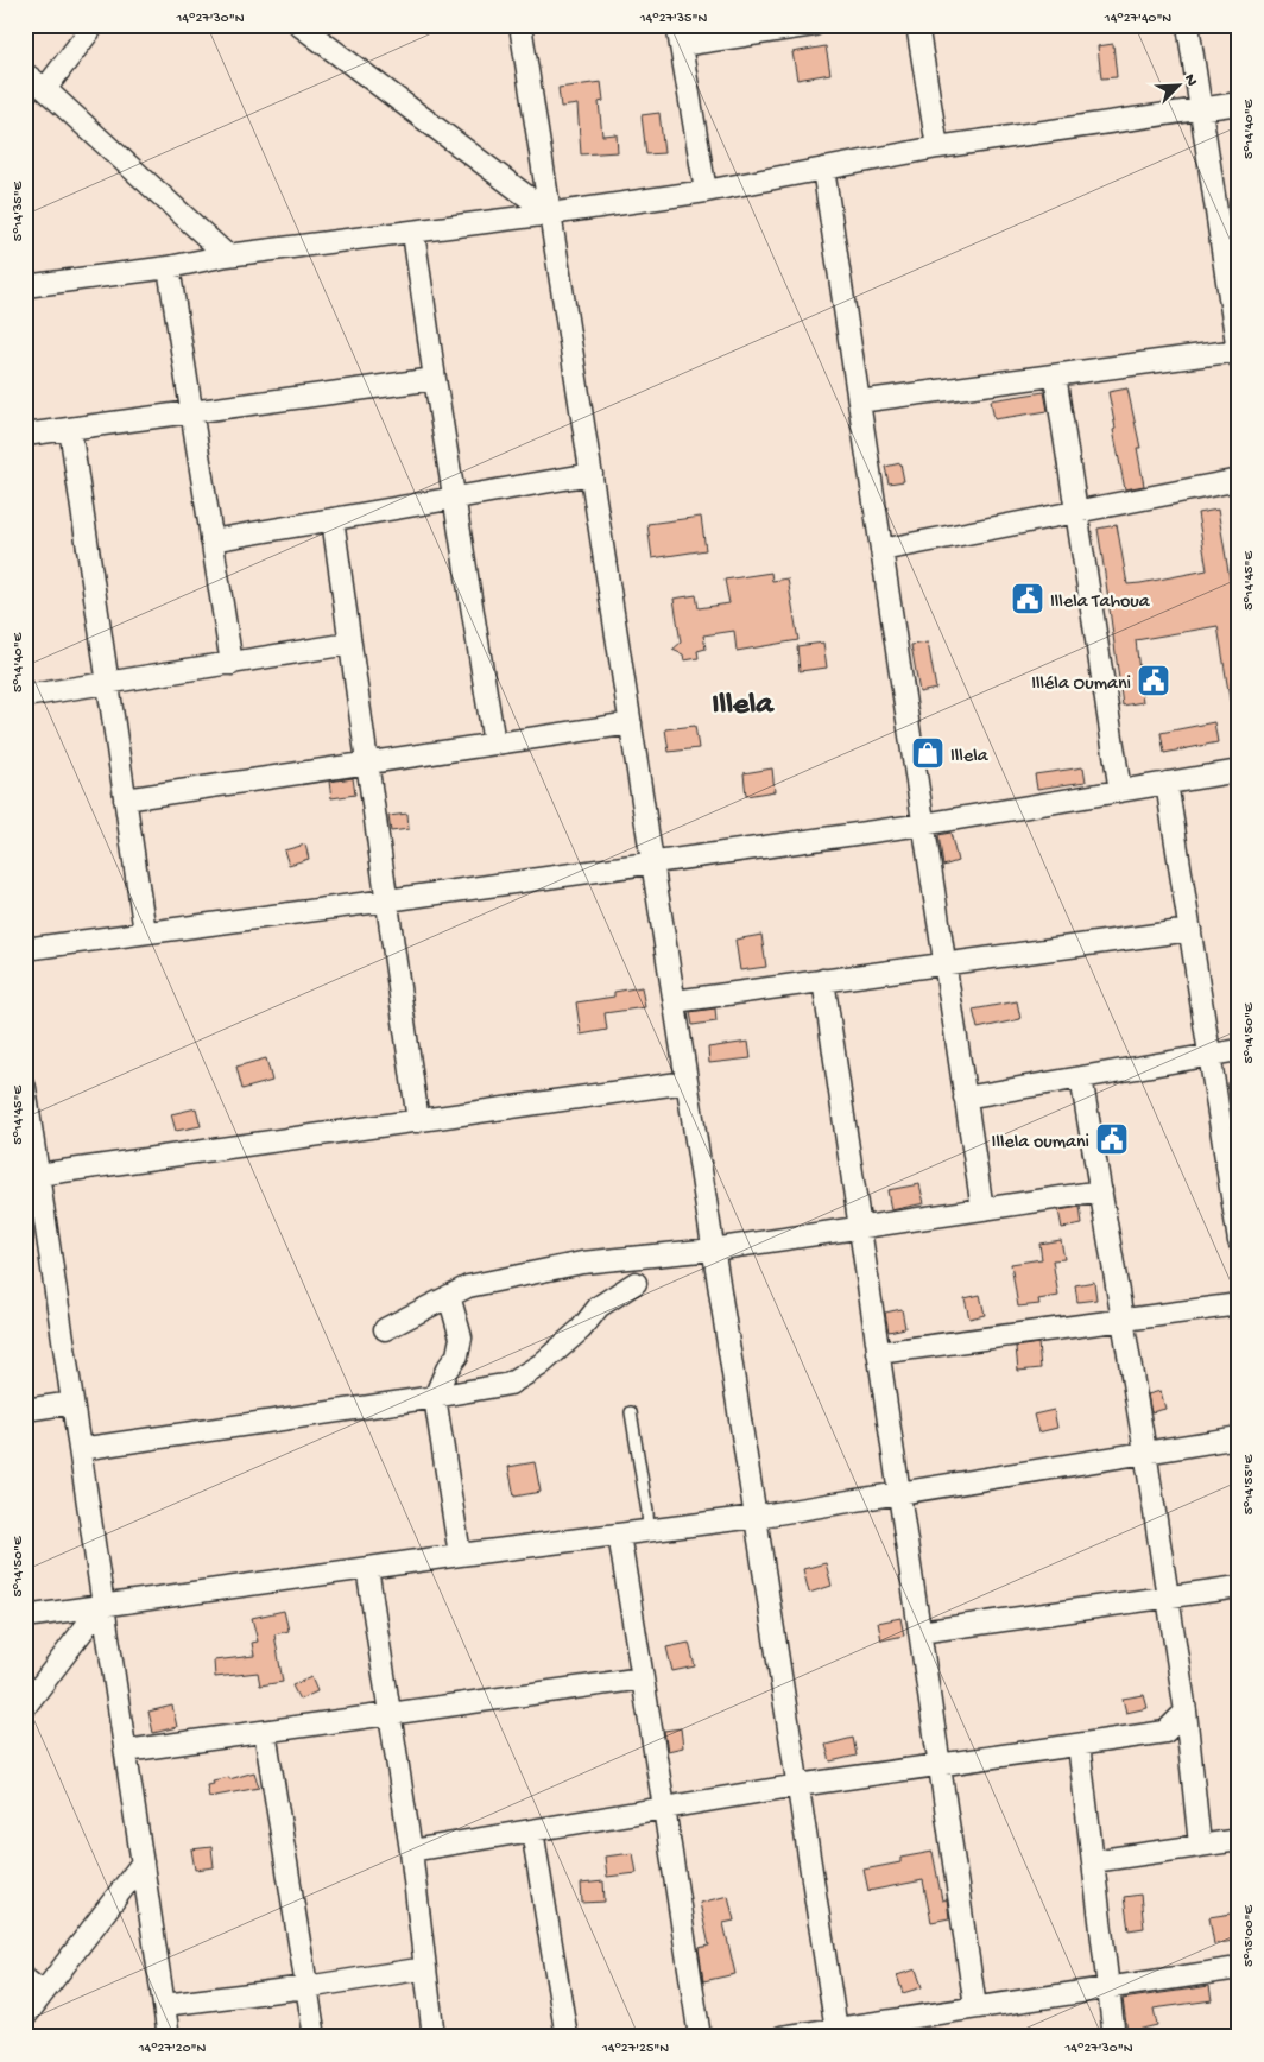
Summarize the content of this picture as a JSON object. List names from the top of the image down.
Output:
{
  "districts": ["Illela"],
  "places": {
    "public building": ["Illela Tahoua", "Illéla Oumani", "Illela oumani"],
    "shop": ["Illela"]
  },
  "north": "top right",
  "coordinates": [
    "14°27'30\"N",
    "14°27'35\"N",
    "14°27'40\"N",
    "5°14'40\"E",
    "5°14'35\"E",
    "5°14'45\"E",
    "5°14'50\"E",
    "5°14'55\"E",
    "5°15'00\"E",
    "14°27'20\"N",
    "14°27'25\"N"
  ]
}
